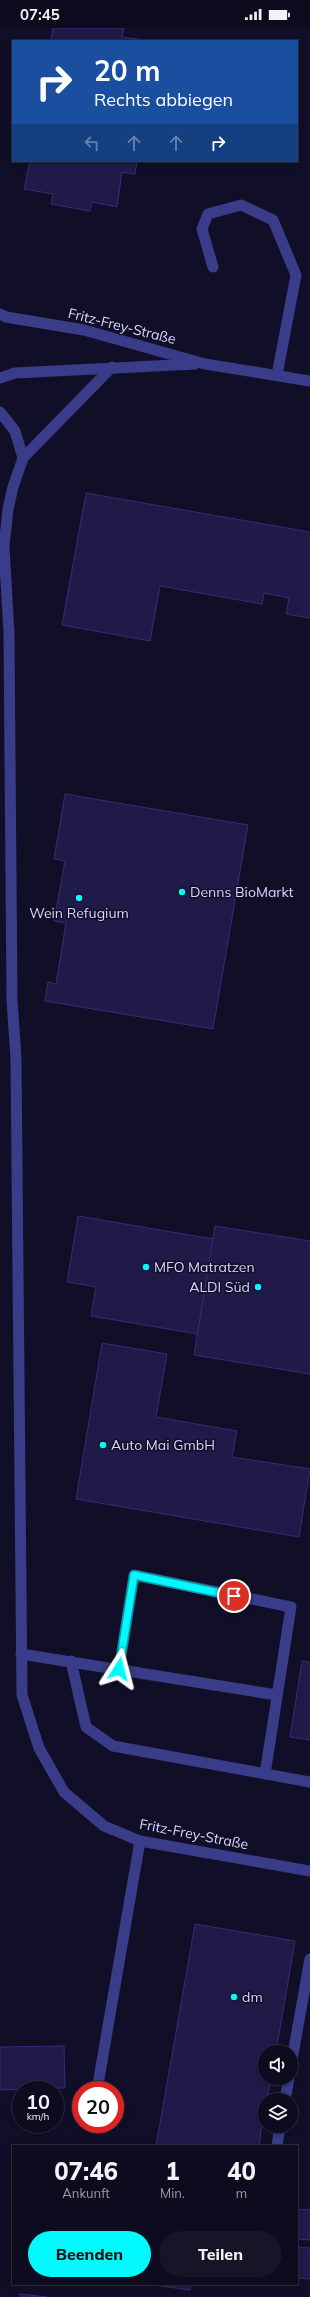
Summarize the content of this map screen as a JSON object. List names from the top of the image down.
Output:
{
  "streets": {
    "street": ["Fritz-Frey-Straße"]
  },
  "places": [
    "Denns BioMarkt",
    "Wein Refugium",
    "MFO Matratzen",
    "ALDI Süd",
    "Auto Mai GmbH",
    "dm"
  ],
  "page": {
    "status": "07:45",
    "turn": ["20 m", "Rechts abbiegen"],
    "speed": "10 km/h",
    "limit": "20",
    "eta": [
      "07:46",
      "Ankunft",
      "1",
      "Min.",
      "40",
      "m"
    ],
    "buttons": ["Beenden", "Teilen"]
  }
}
